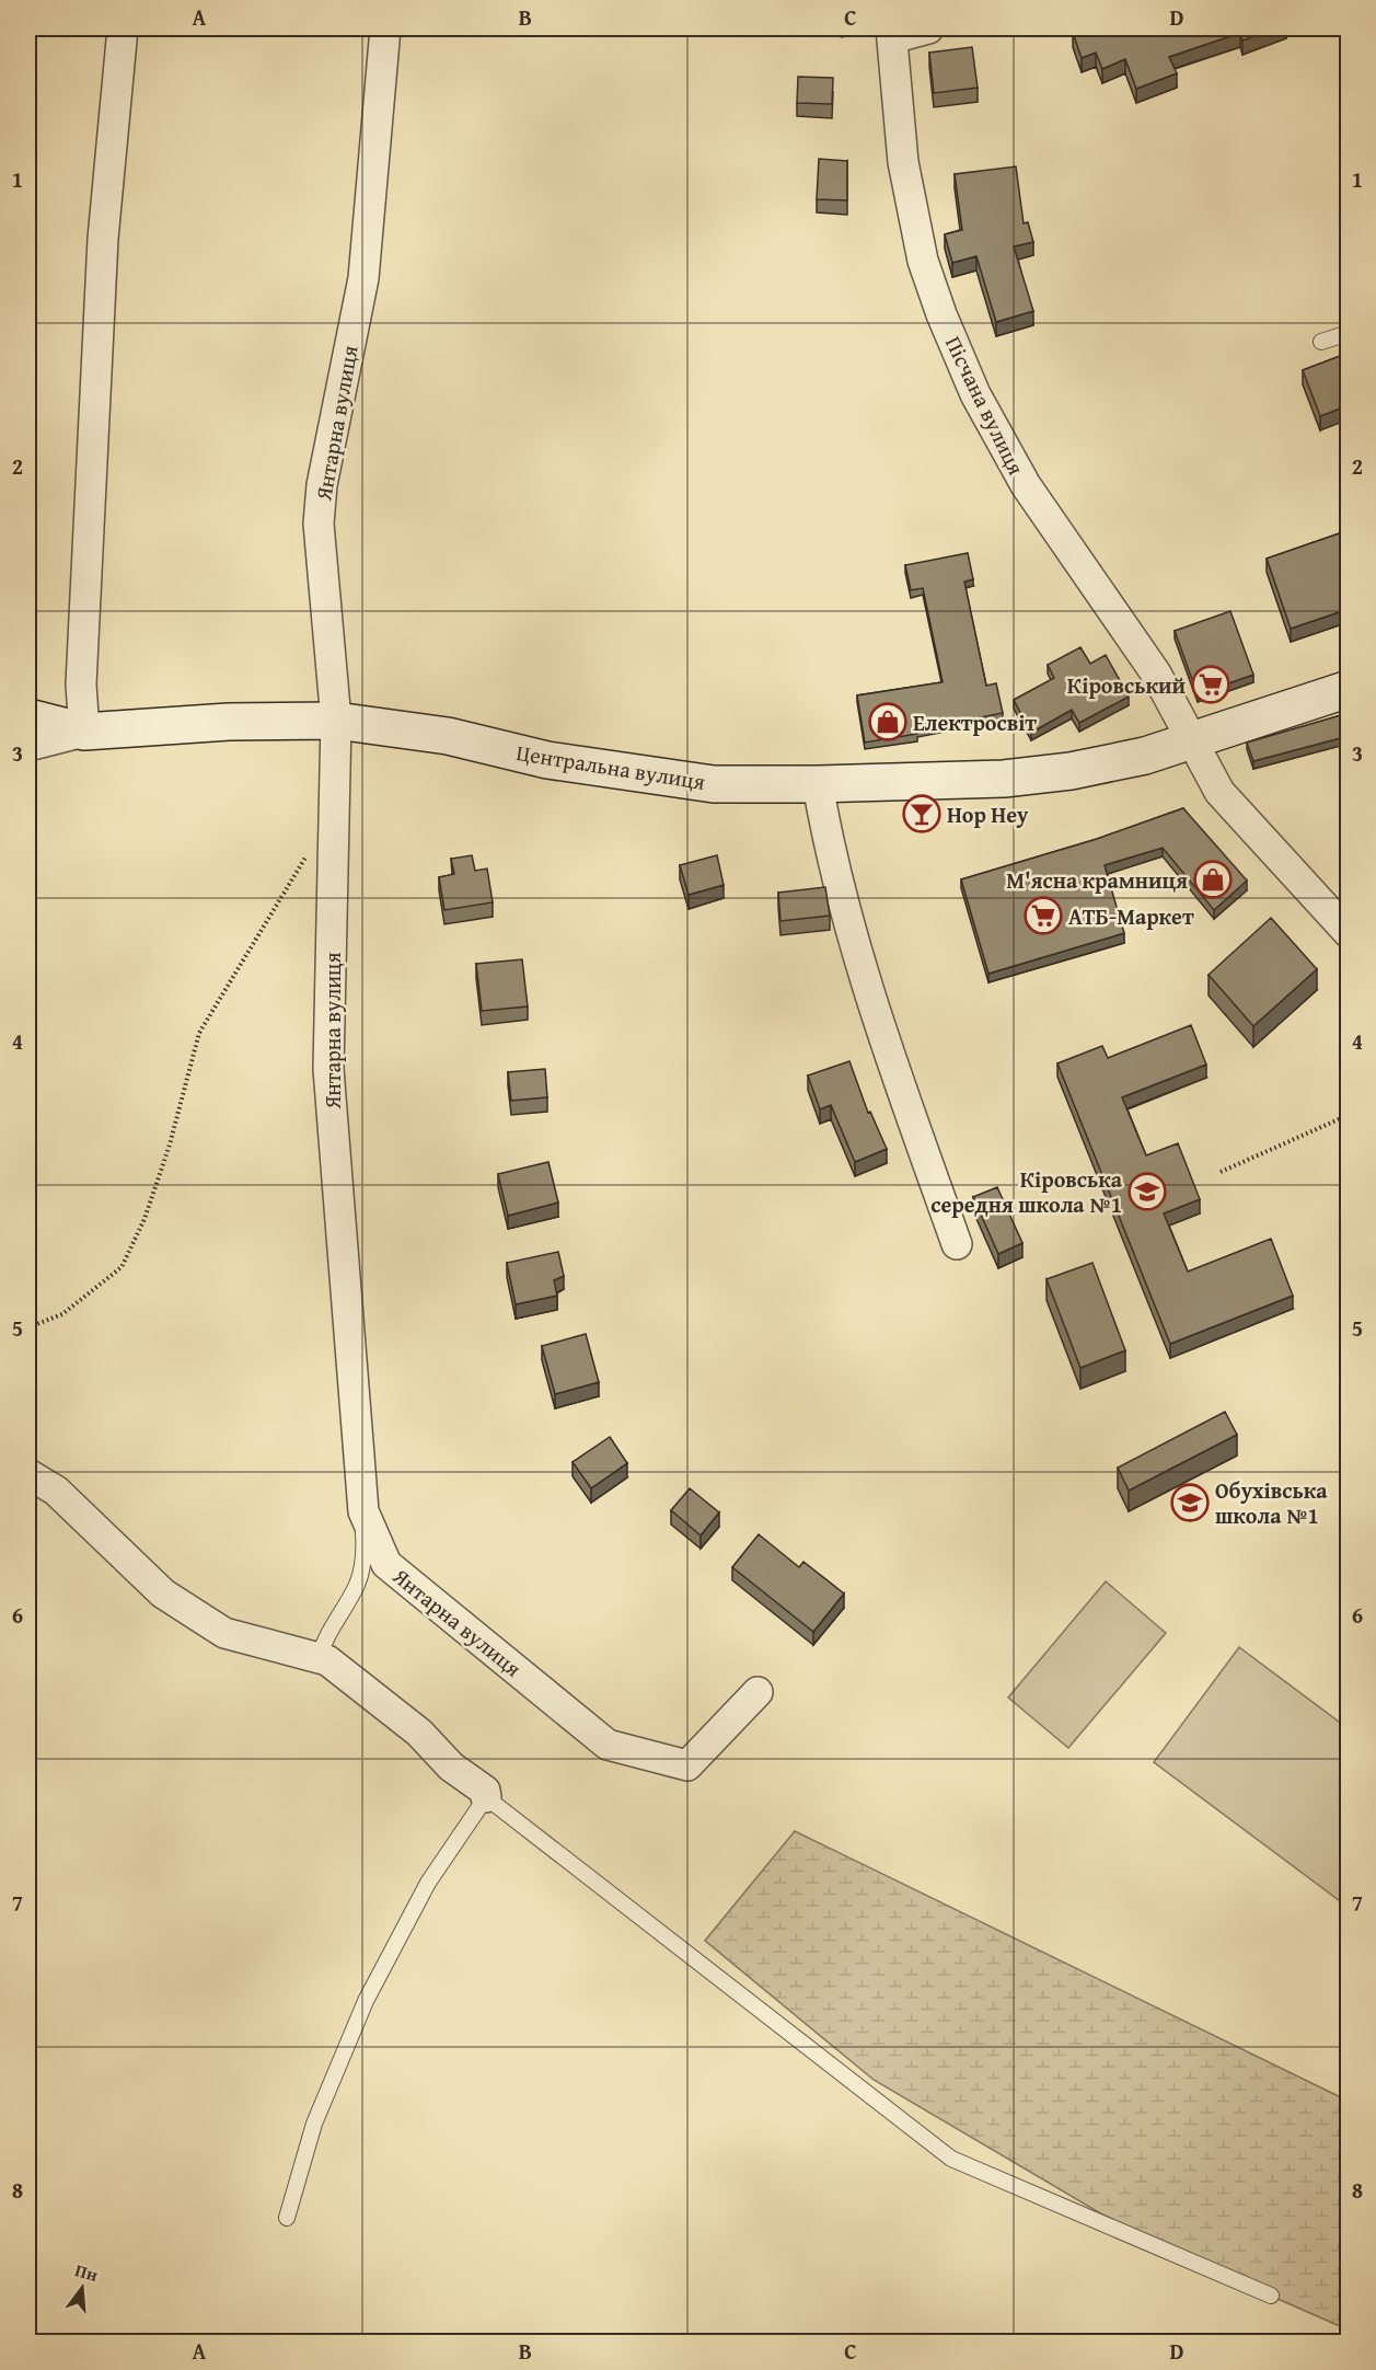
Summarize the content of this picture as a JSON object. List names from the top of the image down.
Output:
{
  "streets": {
    "street": ["Пісчана вулиця", "Янтарна вулиця", "Центральна вулиця"]
  },
  "crossings": [
    ["Пісчана вулиця", "Центральна вулиця"],
    ["Янтарна вулиця", "Центральна вулиця"]
  ],
  "places": {
    "supermarket": ["Кіровський", "АТБ-Маркет"],
    "shop": ["Електросвіт", "М'ясна крамниця"],
    "bar": ["Hop Hey"],
    "school or university": ["Кіровська середня школа №1", "Обухівська школа №1"]
  },
  "north": "top",
  "grid": {
    "columns": [
      "A",
      "B",
      "C",
      "D"
    ],
    "rows": [
      "1",
      "2",
      "3",
      "4",
      "5",
      "6",
      "7",
      "8"
    ]
  }
}
